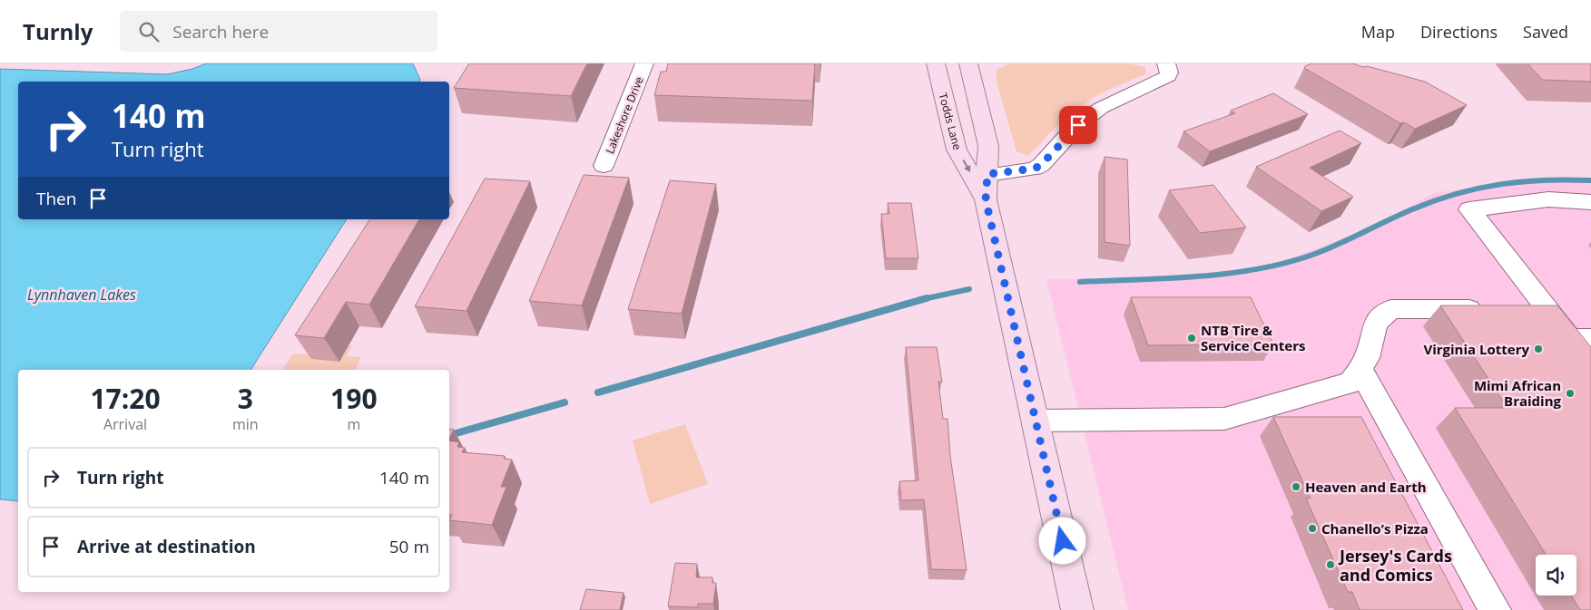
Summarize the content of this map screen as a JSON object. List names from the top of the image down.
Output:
{
  "streets": {
    "main road": ["Todds Lane"],
    "street": ["Lakeshore Drive"]
  },
  "water": ["Lynnhaven Lakes"],
  "places": [
    "NTB Tire & Service Centers",
    "Virginia Lottery",
    "Mimi African Braiding",
    "Heaven and Earth",
    "Chanello’s Pizza",
    "Jersey's Cards and Comics"
  ],
  "page": {
    "header": "Turnly",
    "search": "Search here",
    "nav": ["Map", "Directions", "Saved"],
    "turn": ["140 m", "Turn right"],
    "then": "Then",
    "eta": [
      "17:20",
      "Arrival",
      "3",
      "min",
      "190",
      "m"
    ],
    "list": [
      {
        "name": "Turn right",
        "value": "140 m"
      },
      {
        "name": "Arrive at destination",
        "value": "50 m"
      }
    ]
  }
}
